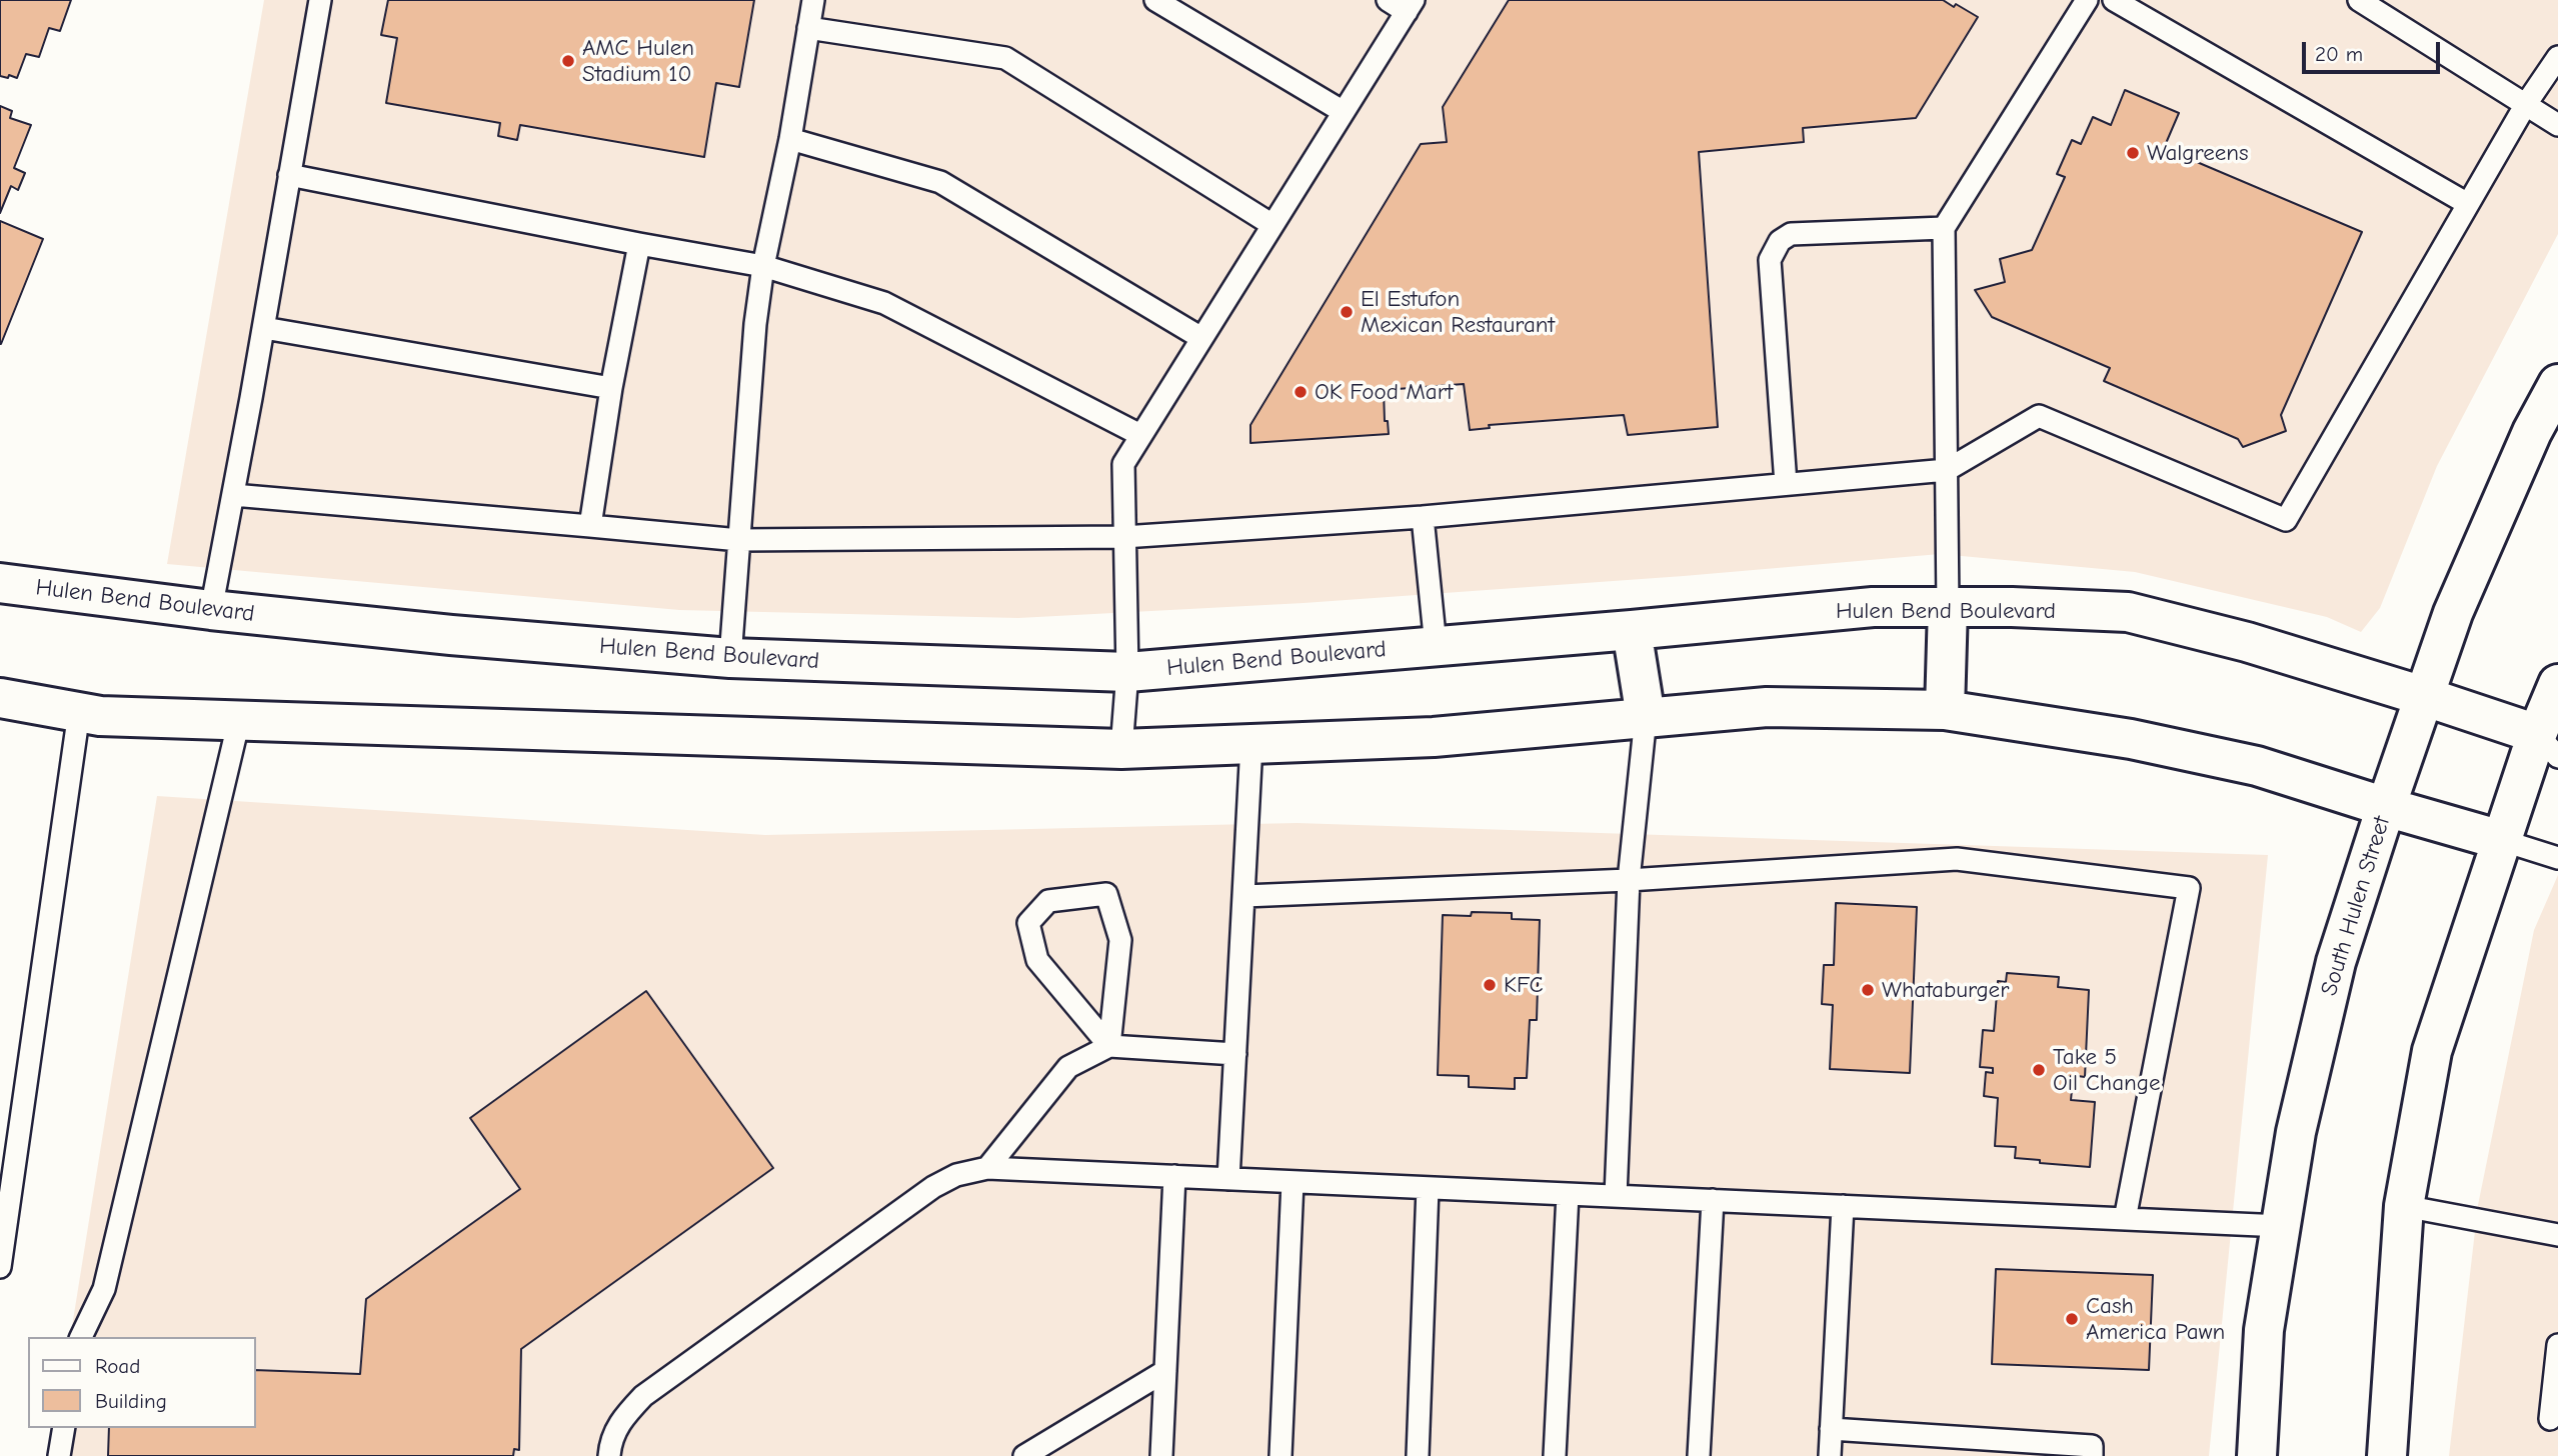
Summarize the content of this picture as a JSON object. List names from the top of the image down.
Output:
{
  "streets": {
    "street": ["Hulen Bend Boulevard", "South Hulen Street"]
  },
  "crossings": [
    ["Hulen Bend Boulevard", "South Hulen Street"]
  ],
  "places": [
    "AMC Hulen Stadium 10",
    "Walgreens",
    "El Estufon Mexican Restaurant",
    "OK Food Mart",
    "KFC",
    "Whataburger",
    "Take 5 Oil Change",
    "Cash America Pawn"
  ],
  "legend": ["Road", "Building"],
  "scale_bar": "20 m"
}
